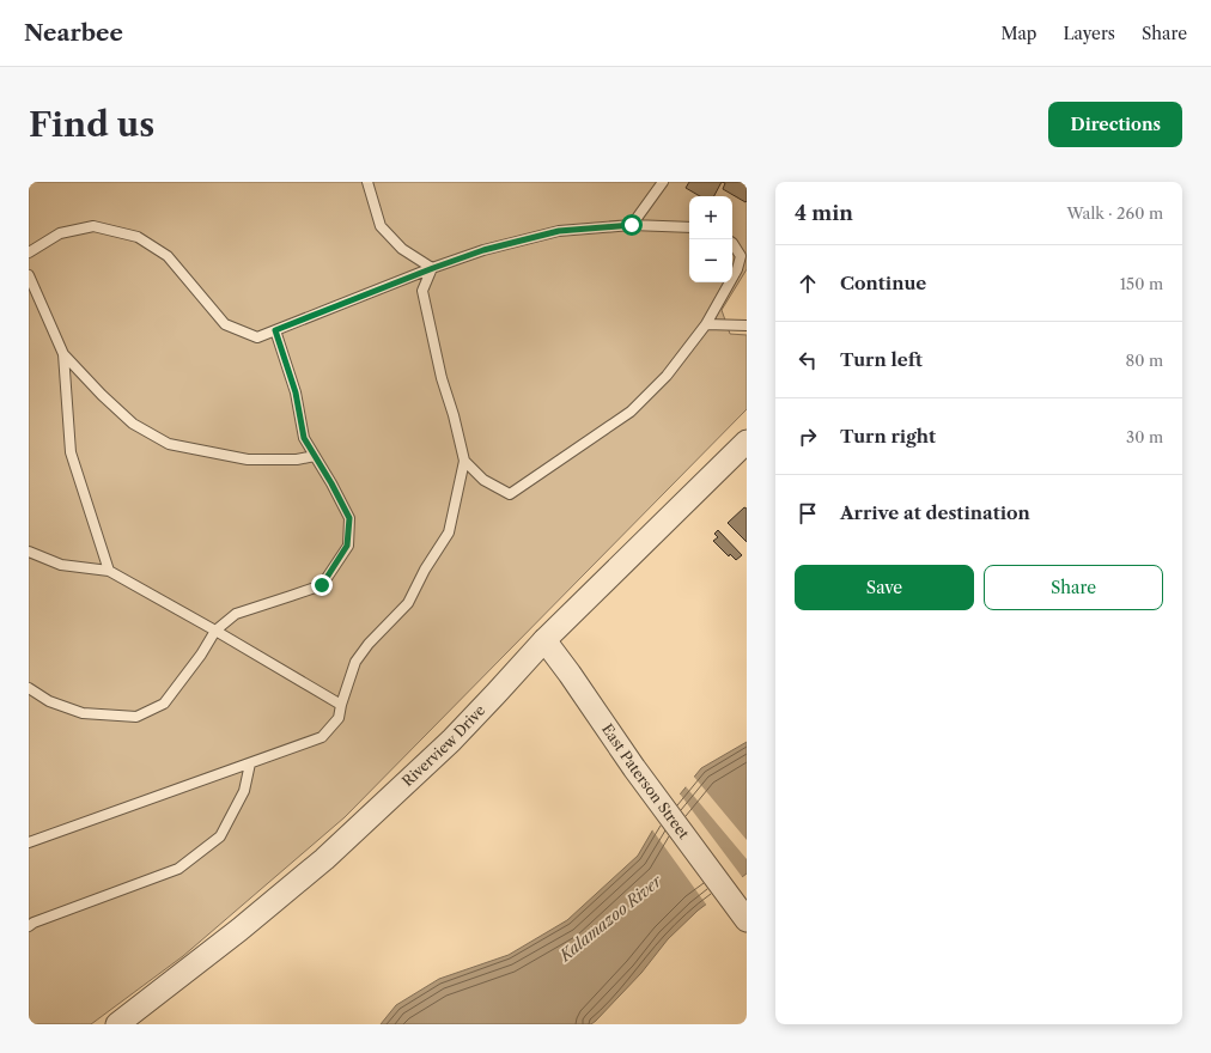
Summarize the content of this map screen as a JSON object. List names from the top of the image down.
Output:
{
  "streets": {
    "street": ["Riverview Drive", "East Paterson Street"]
  },
  "crossings": [
    ["Riverview Drive", "East Paterson Street"]
  ],
  "water": ["Kalamazoo River"],
  "page": {
    "header": "Nearbee",
    "nav": ["Map", "Layers", "Share"],
    "buttons": [
      "Directions",
      ["Save", "Share"]
    ],
    "title": "Find us",
    "heading": ["4 min", "Walk · 260 m"],
    "map_buttons": ["+", "−"],
    "list": [
      ["Continue", "150 m"],
      ["Turn left", "80 m"],
      ["Turn right", "30 m"],
      "Arrive at destination"
    ]
  }
}
